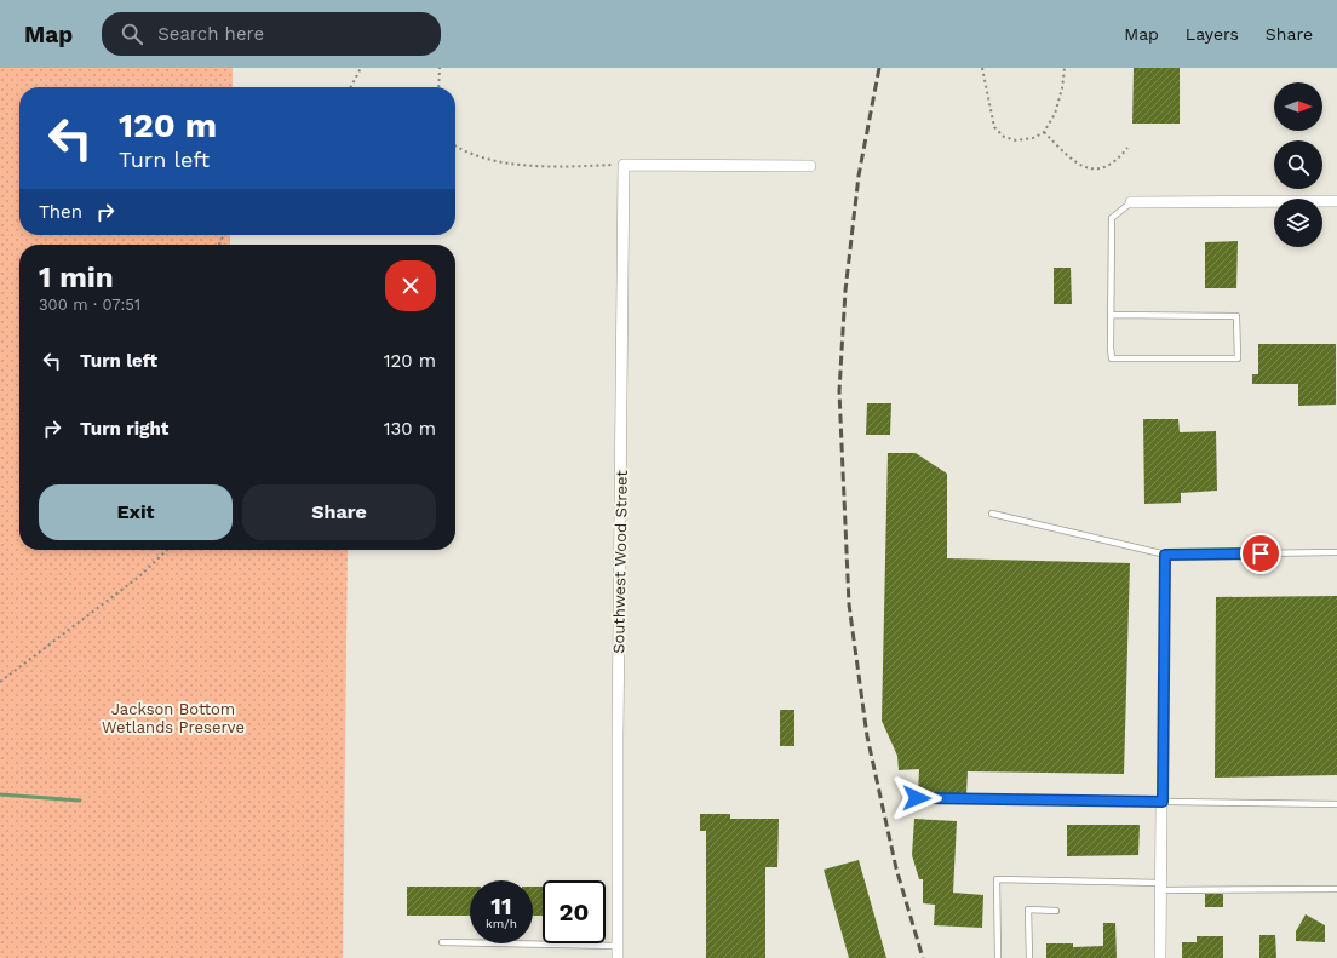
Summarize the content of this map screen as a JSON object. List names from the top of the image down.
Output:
{
  "streets": {
    "street": ["Southwest Wood Street"]
  },
  "parks": ["Jackson Bottom Wetlands Preserve"],
  "north": "right",
  "page": {
    "header": "Map",
    "search": "Search here",
    "nav": ["Map", "Layers", "Share"],
    "turn": ["120 m", "Turn left"],
    "then": "Then",
    "heading": ["1 min", "300 m · 07:51"],
    "list": [
      {
        "name": "Turn left",
        "value": "120 m"
      },
      {
        "name": "Turn right",
        "value": "130 m"
      }
    ],
    "buttons": ["Exit", "Share"],
    "speed": "11 km/h",
    "limit": "20"
  }
}
